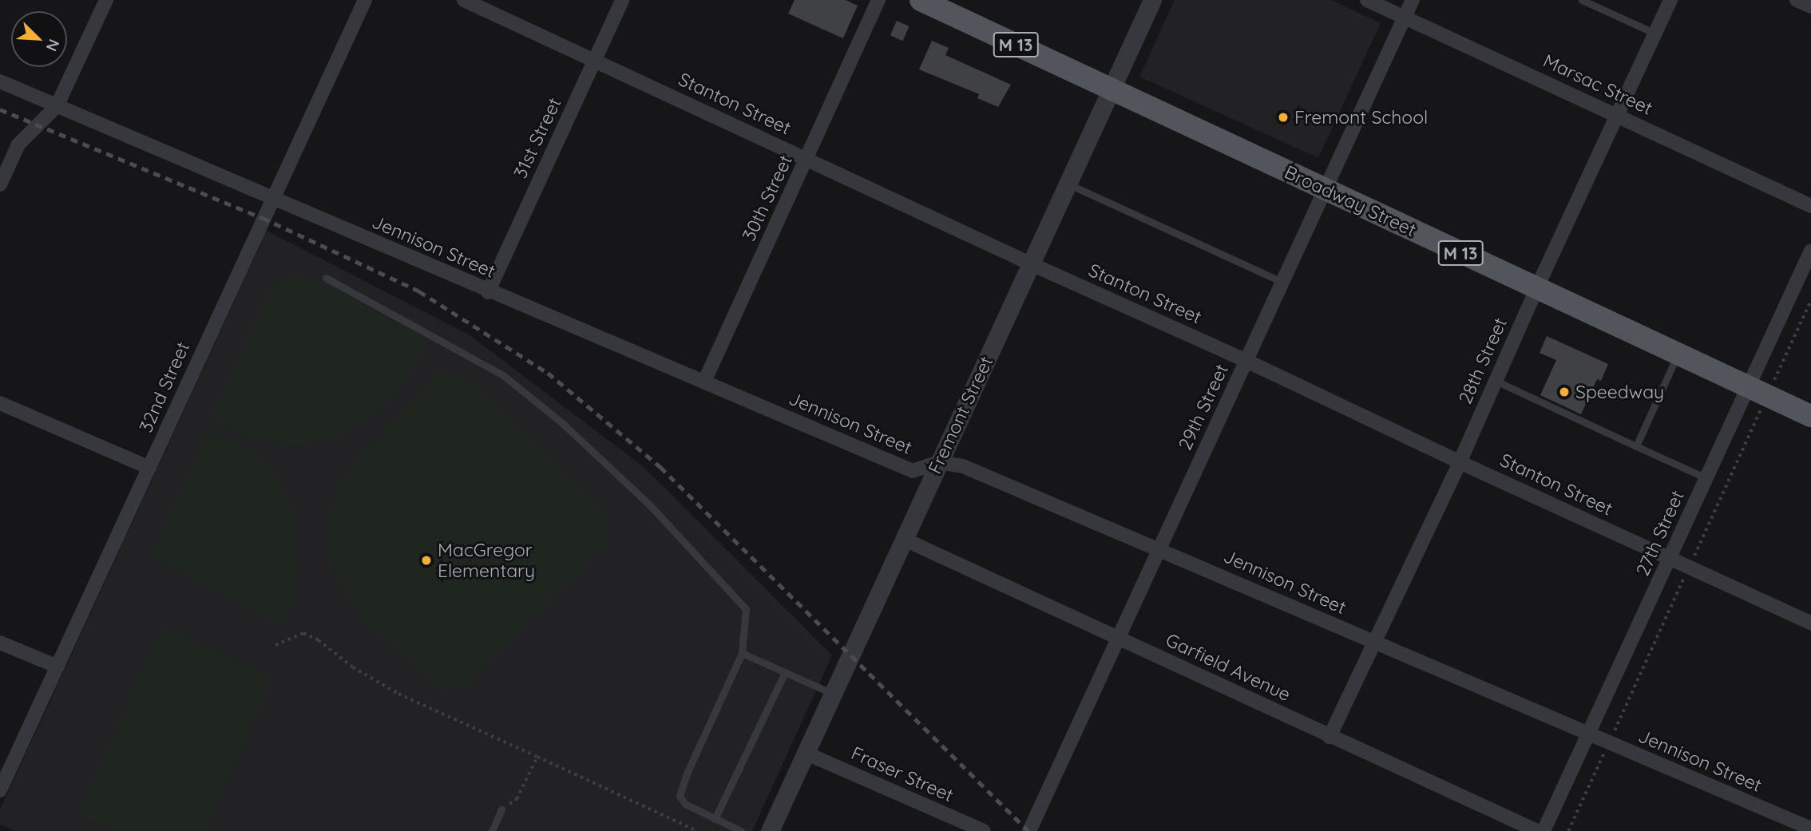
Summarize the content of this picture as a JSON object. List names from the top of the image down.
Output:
{
  "streets": {
    "main road": ["M 13", "Broadway Street"],
    "street": [
      "Marsac Street",
      "Stanton Street",
      "31st Street",
      "30th Street",
      "Jennison Street",
      "28th Street",
      "32nd Street",
      "29th Street",
      "Fremont Street",
      "27th Street",
      "Garfield Avenue",
      "Fraser Street"
    ]
  },
  "crossings": [
    ["Marsac Street", "28th Street"],
    ["Marsac Street", "29th Street"],
    ["Stanton Street", "31st Street"],
    ["Stanton Street", "30th Street"],
    ["Stanton Street", "28th Street"],
    ["Stanton Street", "29th Street"],
    ["Stanton Street", "Fremont Street"],
    ["Stanton Street", "27th Street"],
    ["31st Street", "Jennison Street"],
    ["30th Street", "Jennison Street"],
    ["Broadway Street", "28th Street"],
    ["Broadway Street", "29th Street"],
    ["Broadway Street", "Fremont Street"],
    ["Broadway Street", "27th Street"],
    ["Jennison Street", "28th Street"],
    ["Jennison Street", "32nd Street"],
    ["Jennison Street", "29th Street"],
    ["Jennison Street", "Fremont Street"],
    ["Jennison Street", "27th Street"],
    ["28th Street", "Garfield Avenue"],
    ["29th Street", "Garfield Avenue"],
    ["Fremont Street", "Garfield Avenue"],
    ["Fremont Street", "Fraser Street"]
  ],
  "places": ["Fremont School", "Speedway", "MacGregor Elementary"],
  "north": "bottom right"
}
